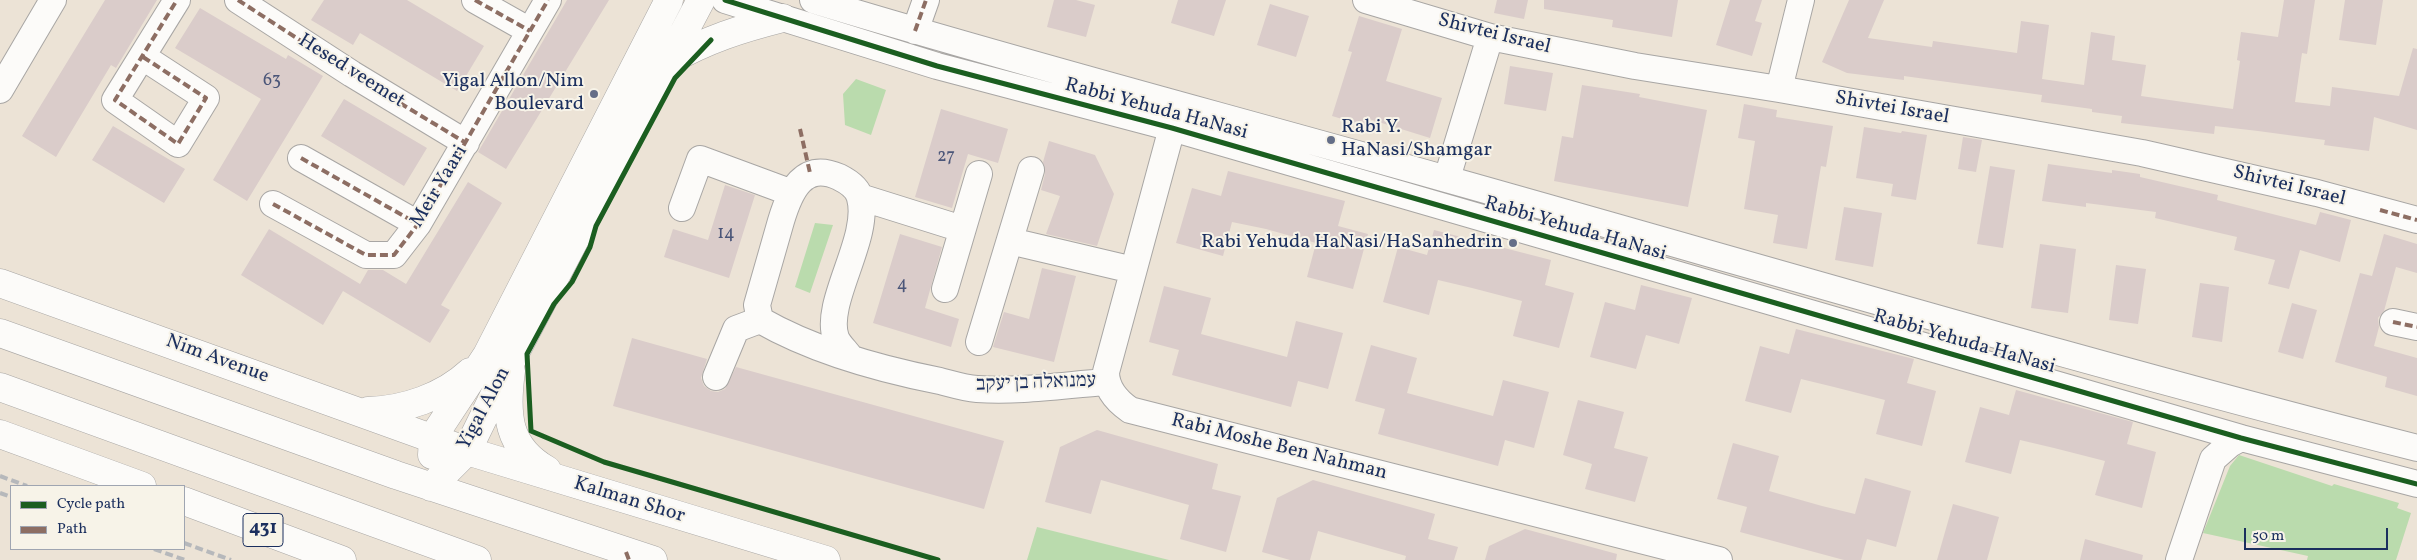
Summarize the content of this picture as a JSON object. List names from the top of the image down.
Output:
{
  "streets": {
    "main road": [
      "Nim Avenue",
      "Yigal Alon",
      "Kalman Shor",
      "431"
    ],
    "street": [
      "Shivtei Israel",
      "Hesed veemet",
      "Rabbi Yehuda HaNasi",
      "Meir Yaari",
      "עמנואלה בן יעקב",
      "Rabi Moshe Ben Nahman"
    ]
  },
  "crossings": [
    ["Hesed veemet", "Meir Yaari"],
    ["Nim Avenue", "Yigal Alon"],
    ["Nim Avenue", "Kalman Shor"],
    ["עמנואלה בן יעקב", "Rabi Moshe Ben Nahman"],
    ["Yigal Alon", "Kalman Shor"]
  ],
  "places": ["Yigal Allon/Nim Boulevard", "Rabi Y. HaNasi/Shamgar", "Rabi Yehuda HaNasi/HaSanhedrin"],
  "house_numbers": [
    "63",
    "27",
    "14",
    "4"
  ],
  "legend": ["Cycle path", "Path"],
  "scale_bar": "50 m"
}
